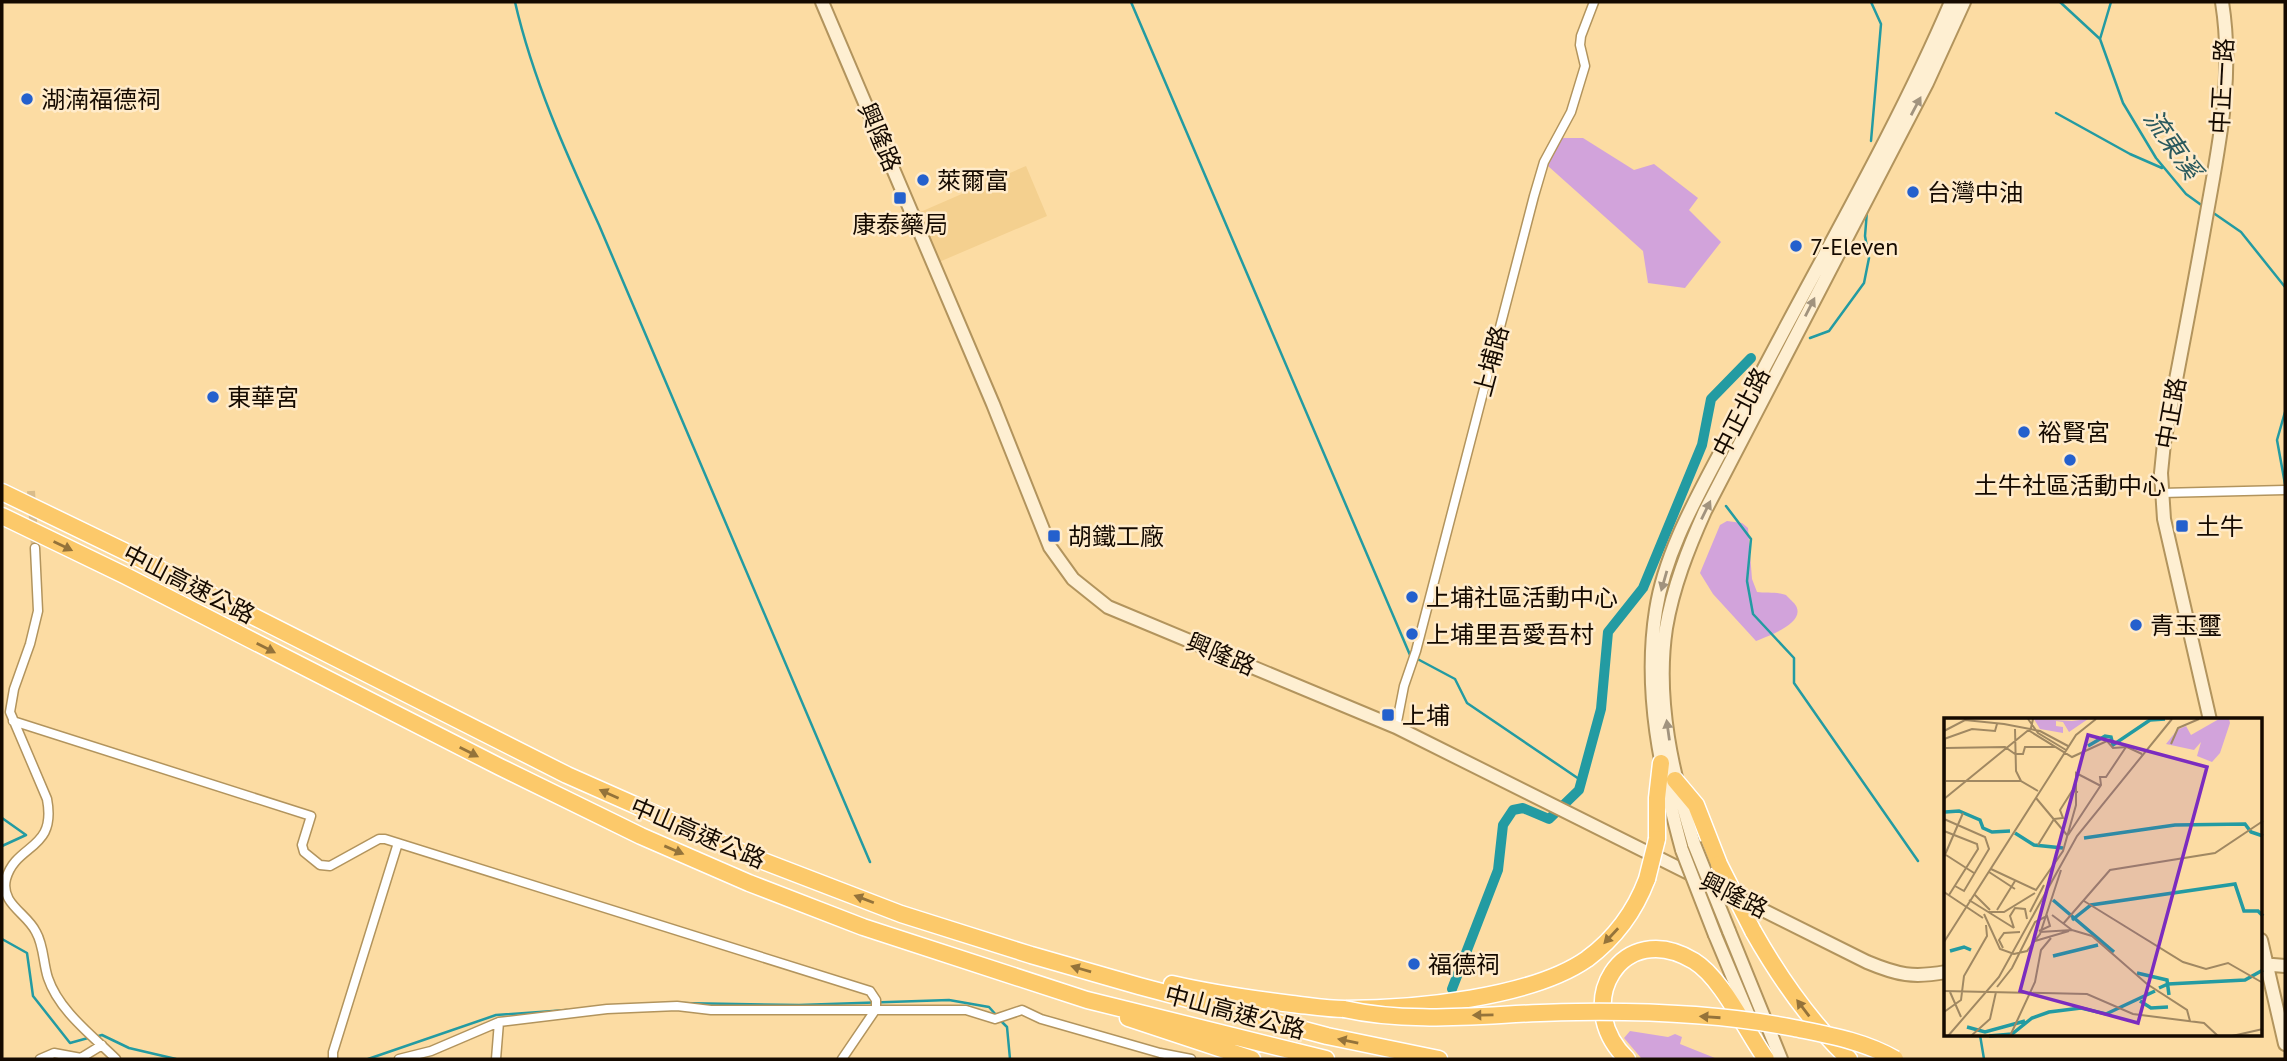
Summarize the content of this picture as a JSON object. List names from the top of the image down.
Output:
{
  "streets": {
    "highway": ["中山高速公路"],
    "main road": [
      "中正一路",
      "興隆路",
      "中正北路",
      "中正路"
    ],
    "street": ["上埔路"]
  },
  "crossings": [
    ["中正一路", "中正路"],
    ["興隆路", "上埔路"]
  ],
  "water": ["流東溪"],
  "places": {
    "other": [
      "湖湳福德祠",
      "萊爾富",
      "台灣中油",
      "7-Eleven",
      "東華宮",
      "裕賢宮",
      "土牛社區活動中心",
      "上埔社區活動中心",
      "青玉璽",
      "上埔里吾愛吾村",
      "福德祠"
    ],
    "transit": [
      "康泰藥局",
      "土牛",
      "胡鐵工廠",
      "上埔"
    ]
  }
}
